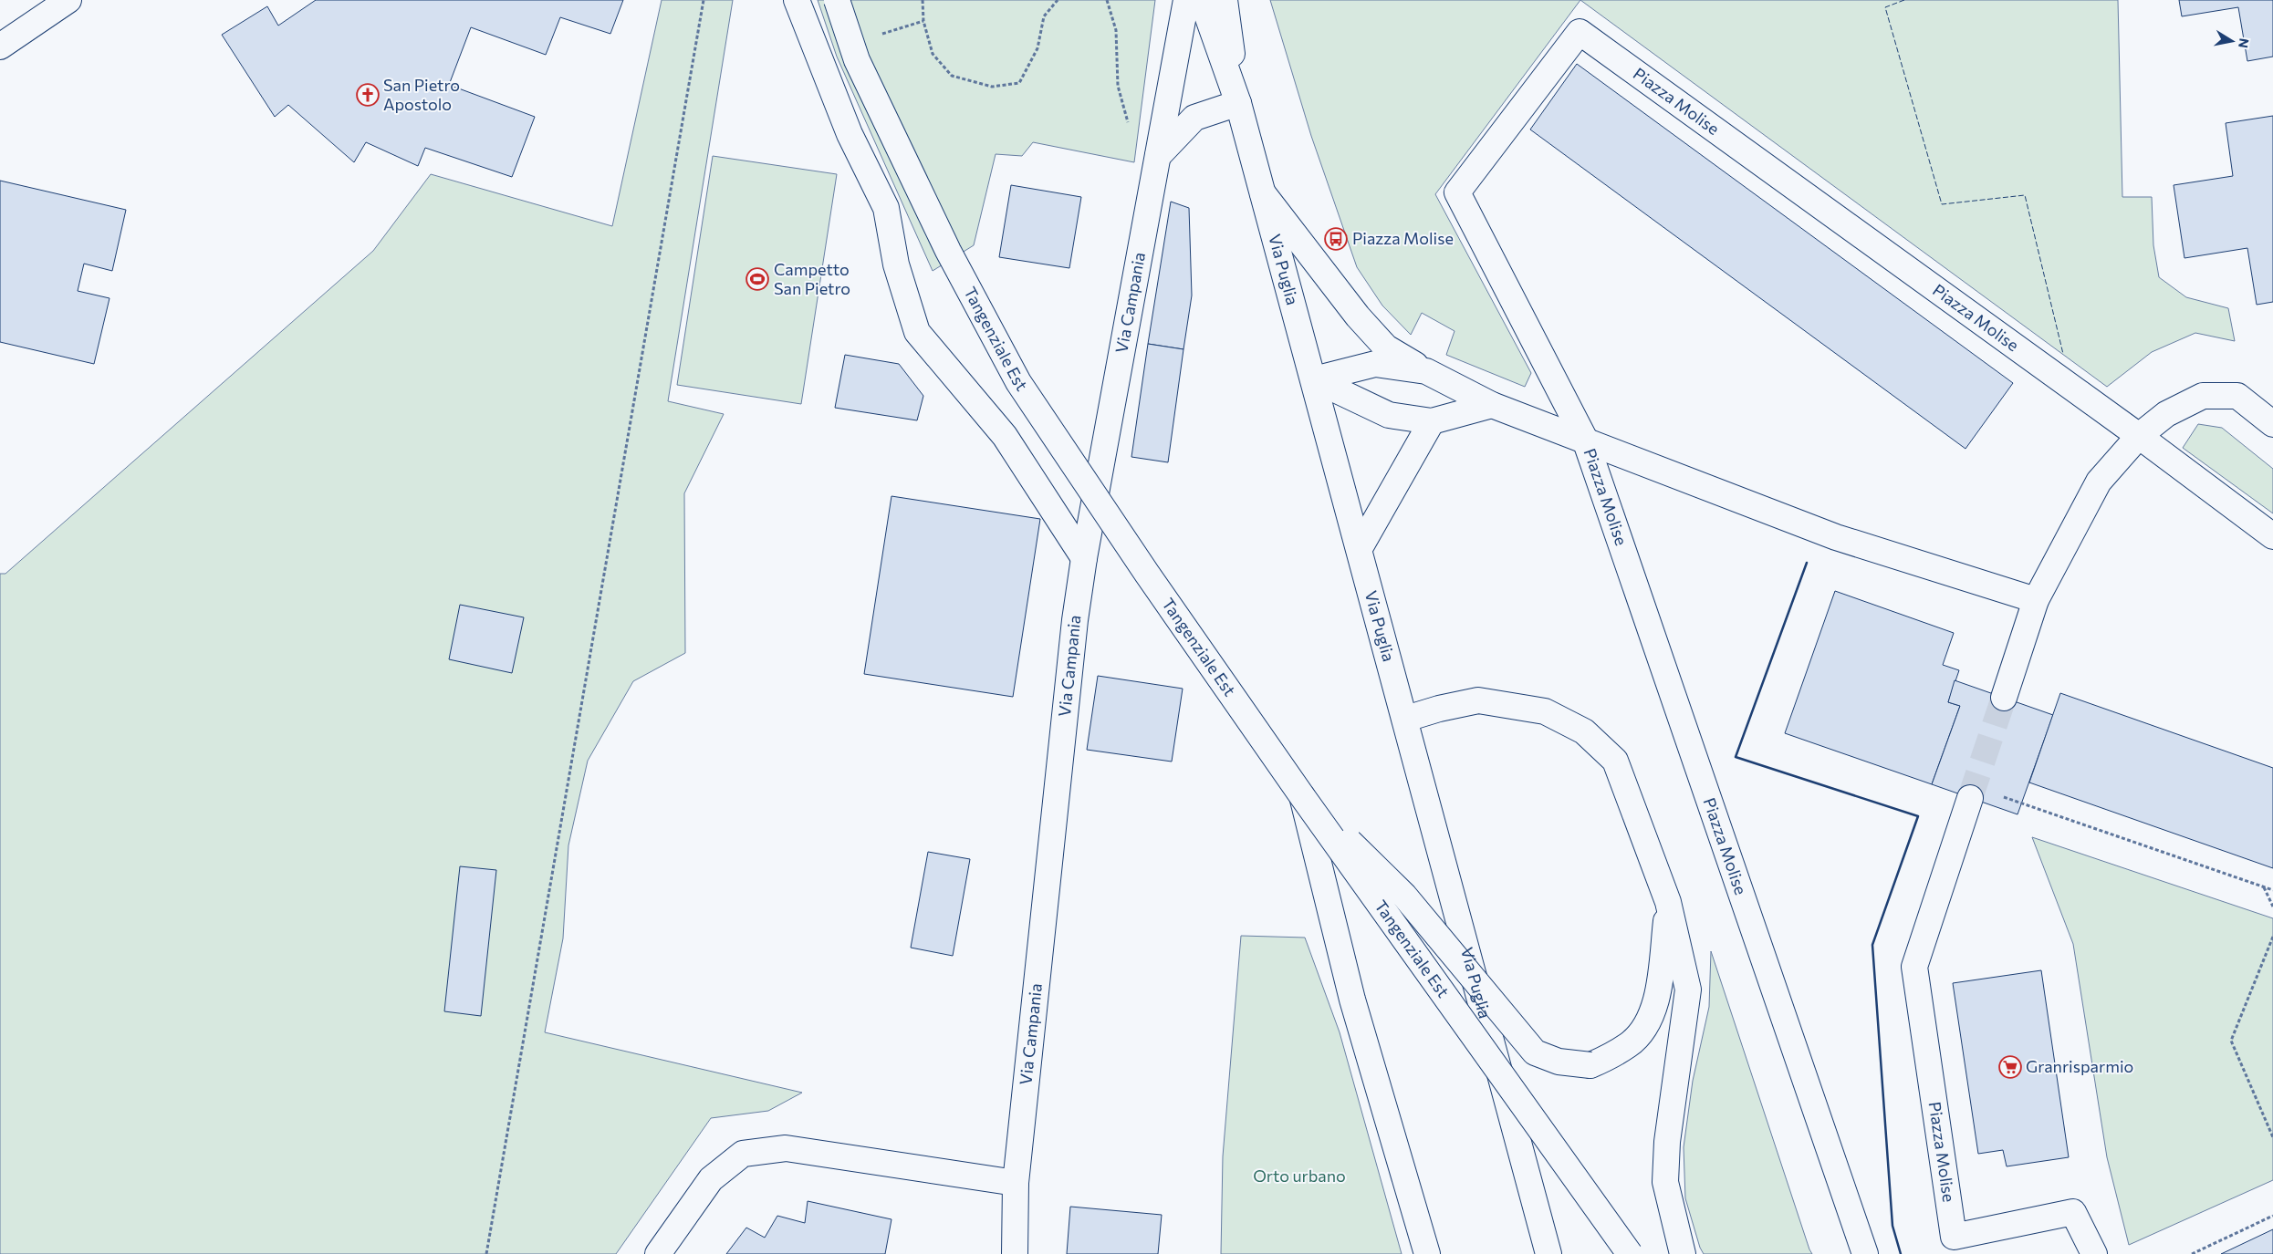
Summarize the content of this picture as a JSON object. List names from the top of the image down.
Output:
{
  "streets": {
    "street": [
      "Piazza Molise",
      "Via Puglia",
      "Via Campania",
      "Tangenziale Est"
    ]
  },
  "crossings": [
    ["Piazza Molise", "Via Puglia"]
  ],
  "parks": ["Orto urbano"],
  "places": {
    "church": ["San Pietro Apostolo"],
    "bus stop": ["Piazza Molise"],
    "sports": ["Campetto San Pietro"],
    "supermarket": ["Granrisparmio"]
  },
  "north": "right"
}
